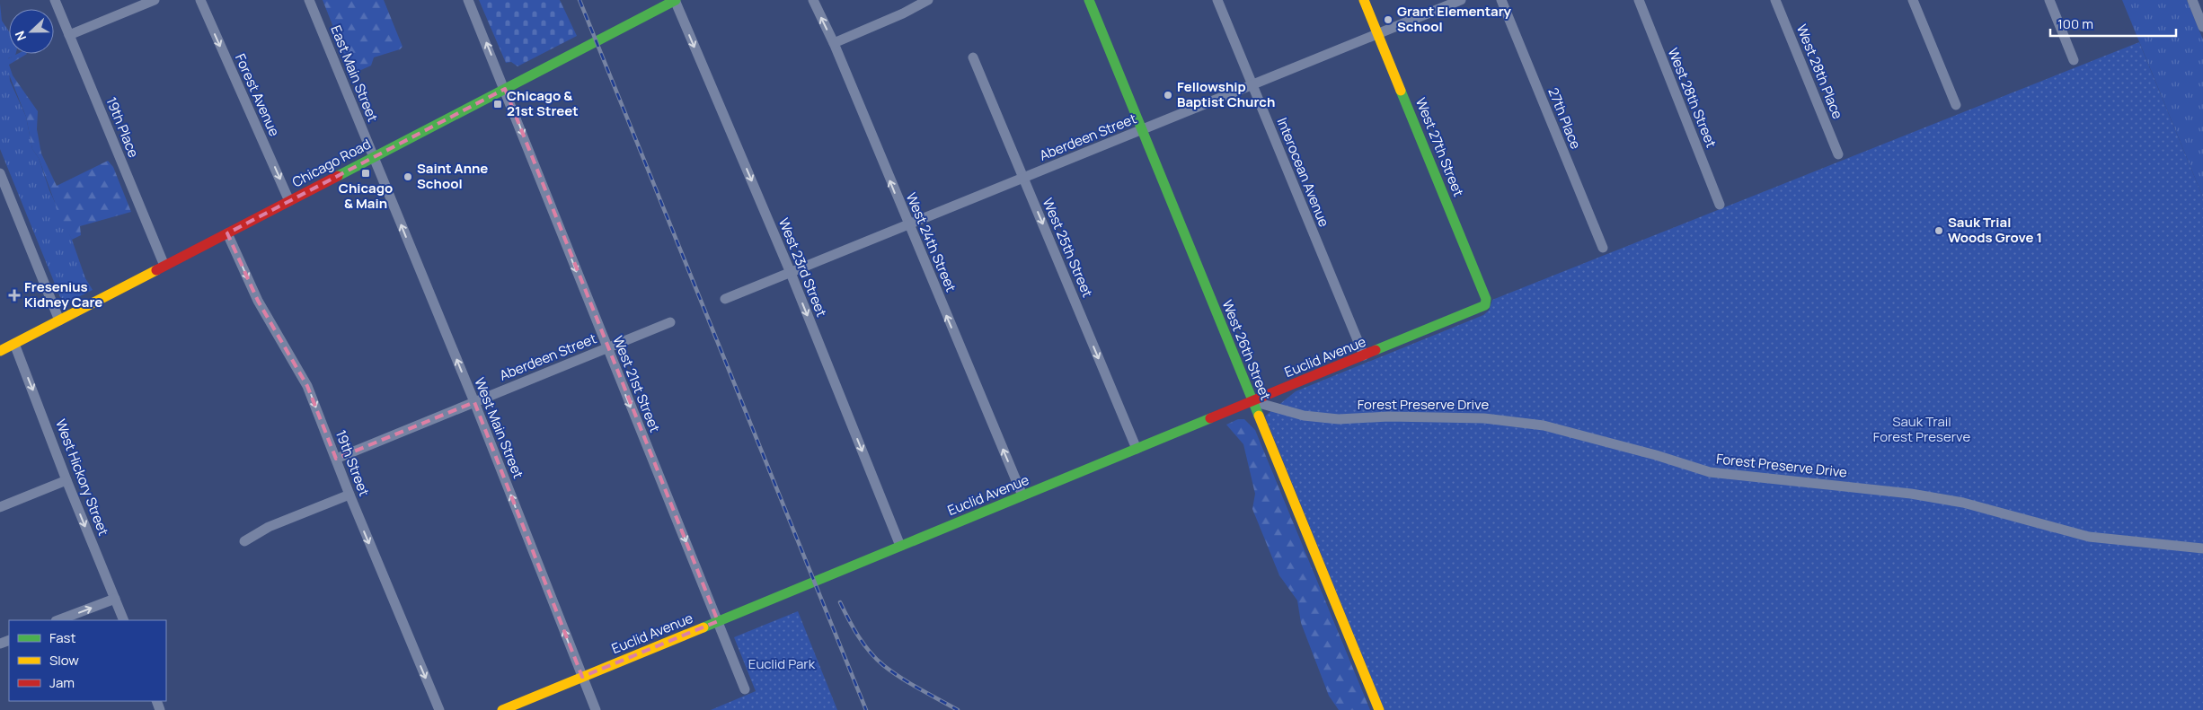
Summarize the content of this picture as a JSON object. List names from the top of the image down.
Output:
{
  "streets": {
    "street": [
      "West 28th Place",
      "East Main Street",
      "Forest Avenue",
      "West 28th Street",
      "27th Place",
      "19th Place",
      "Aberdeen Street",
      "West 27th Street",
      "Chicago Road",
      "Interocean Avenue",
      "West 24th Street",
      "West 25th Street",
      "West 23rd Street",
      "West 26th Street",
      "Euclid Avenue",
      "West 21st Street",
      "Forest Preserve Drive",
      "West Main Street",
      "19th Street",
      "West Hickory Street"
    ]
  },
  "crossings": [
    ["East Main Street", "Chicago Road"],
    ["East Main Street", "West Main Street"],
    ["Forest Avenue", "Chicago Road"],
    ["19th Place", "Chicago Road"],
    ["Aberdeen Street", "West 27th Street"],
    ["Aberdeen Street", "Interocean Avenue"],
    ["Aberdeen Street", "West 24th Street"],
    ["Aberdeen Street", "West 25th Street"],
    ["Aberdeen Street", "West 23rd Street"],
    ["Aberdeen Street", "West 26th Street"],
    ["Aberdeen Street", "West 21st Street"],
    ["Aberdeen Street", "West Main Street"],
    ["Aberdeen Street", "19th Street"],
    ["West 27th Street", "Euclid Avenue"],
    ["Chicago Road", "West 23rd Street"],
    ["Chicago Road", "West 21st Street"],
    ["Chicago Road", "West Main Street"],
    ["Chicago Road", "19th Street"],
    ["Chicago Road", "West Hickory Street"],
    ["Interocean Avenue", "Euclid Avenue"],
    ["West 24th Street", "Euclid Avenue"],
    ["West 25th Street", "Euclid Avenue"],
    ["West 23rd Street", "Euclid Avenue"],
    ["West 26th Street", "Euclid Avenue"],
    ["West 26th Street", "Forest Preserve Drive"],
    ["Euclid Avenue", "West 21st Street"],
    ["Euclid Avenue", "Forest Preserve Drive"],
    ["Euclid Avenue", "West Main Street"]
  ],
  "one_way": [
    "Forest Avenue",
    "West 24th Street",
    "West 25th Street",
    "West 23rd Street",
    "West Main Street",
    "19th Street",
    "West Hickory Street"
  ],
  "parks": ["Sauk Trail Forest Preserve", "Euclid Park"],
  "places": {
    "other": [
      "Grant Elementary School",
      "Fellowship Baptist Church",
      "Saint Anne School",
      "Sauk Trial Woods Grove 1"
    ],
    "transit": ["Chicago & 21st Street", "Chicago & Main"],
    "health": ["Fresenius Kidney Care"]
  },
  "legend": ["Fast", "Slow", "Jam"],
  "scale_bar": "100 m",
  "north": "left"
}
